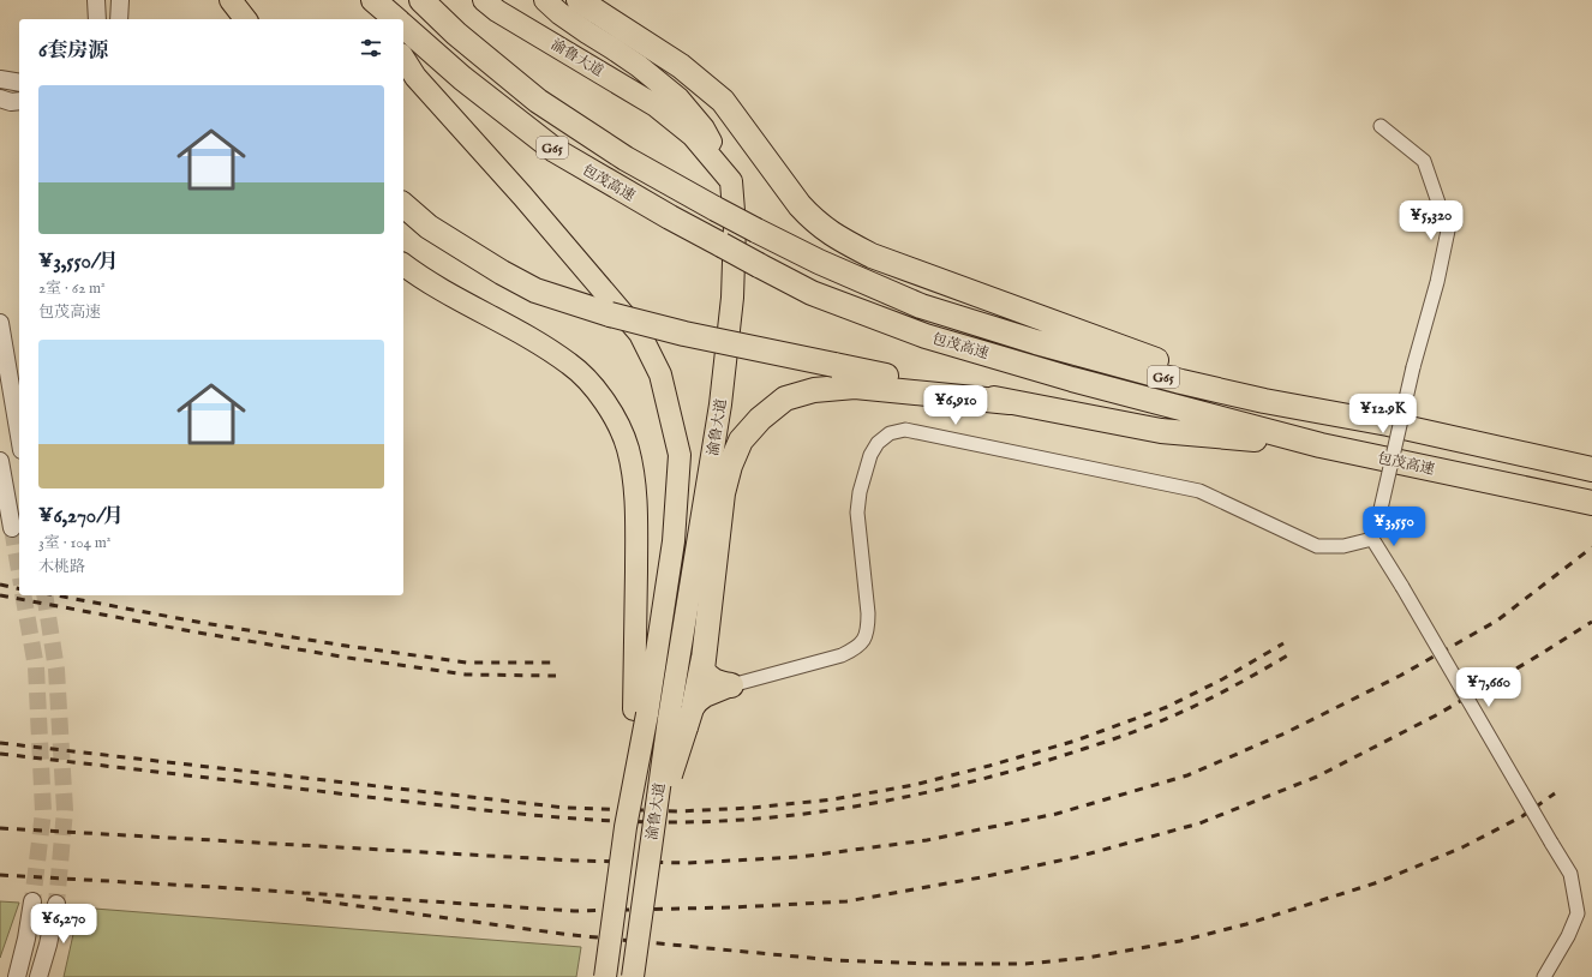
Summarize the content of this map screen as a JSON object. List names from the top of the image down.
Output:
{
  "streets": {
    "highway": ["渝鲁大道", "G65", "包茂高速"]
  },
  "page": {
    "heading": "6套房源",
    "list": [
      {
        "name": "¥3,550/月",
        "note": "2室 · 62 m² · 包茂高速"
      },
      {
        "name": "¥6,270/月",
        "note": "3室 · 104 m² · 木桃路"
      }
    ],
    "price": [
      "¥5,320",
      "¥6,910",
      "¥12.9K",
      "¥3,550",
      "¥7,660",
      "¥6,270"
    ]
  }
}
